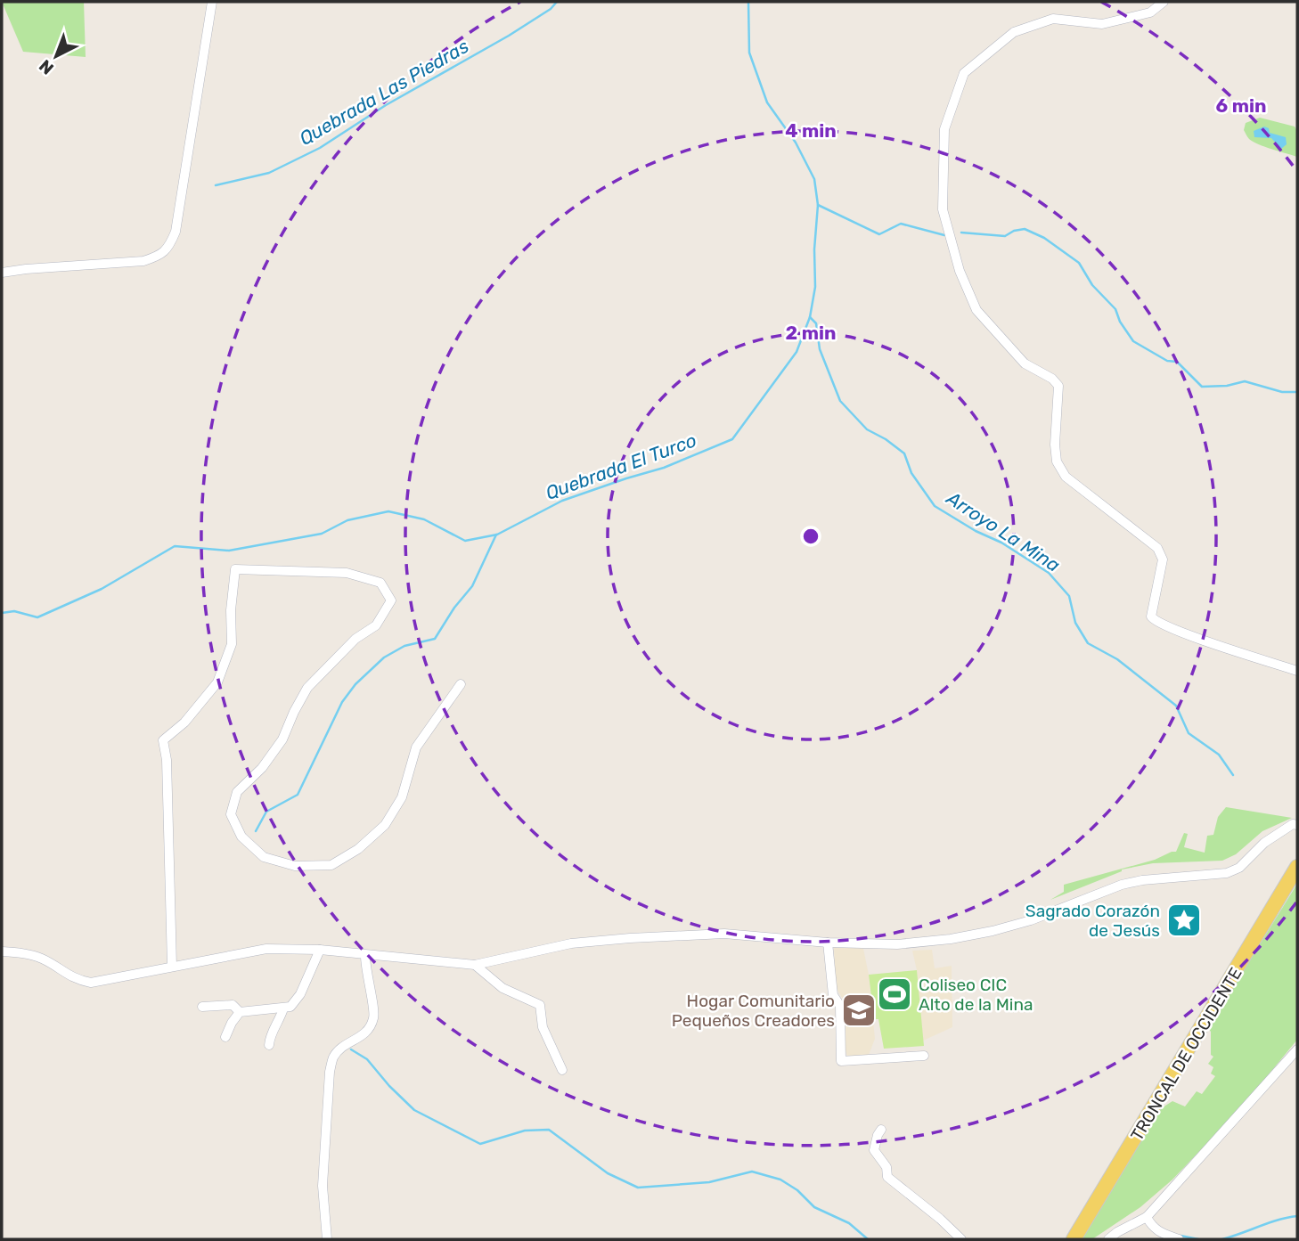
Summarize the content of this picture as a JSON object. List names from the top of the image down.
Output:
{
  "streets": {
    "main road": ["TRONCAL DE OCCIDENTE"]
  },
  "water": ["Quebrada Las Piedras", "Quebrada El Turco", "Arroyo La Mina"],
  "places": {
    "place": ["Sagrado Corazón de Jesús"],
    "sports": ["Coliseo CIC Alto de la Mina"],
    "school or university": ["Hogar Comunitario Pequeños Creadores"]
  },
  "north": "bottom left",
  "rings": ["6 min", "4 min", "2 min"]
}
